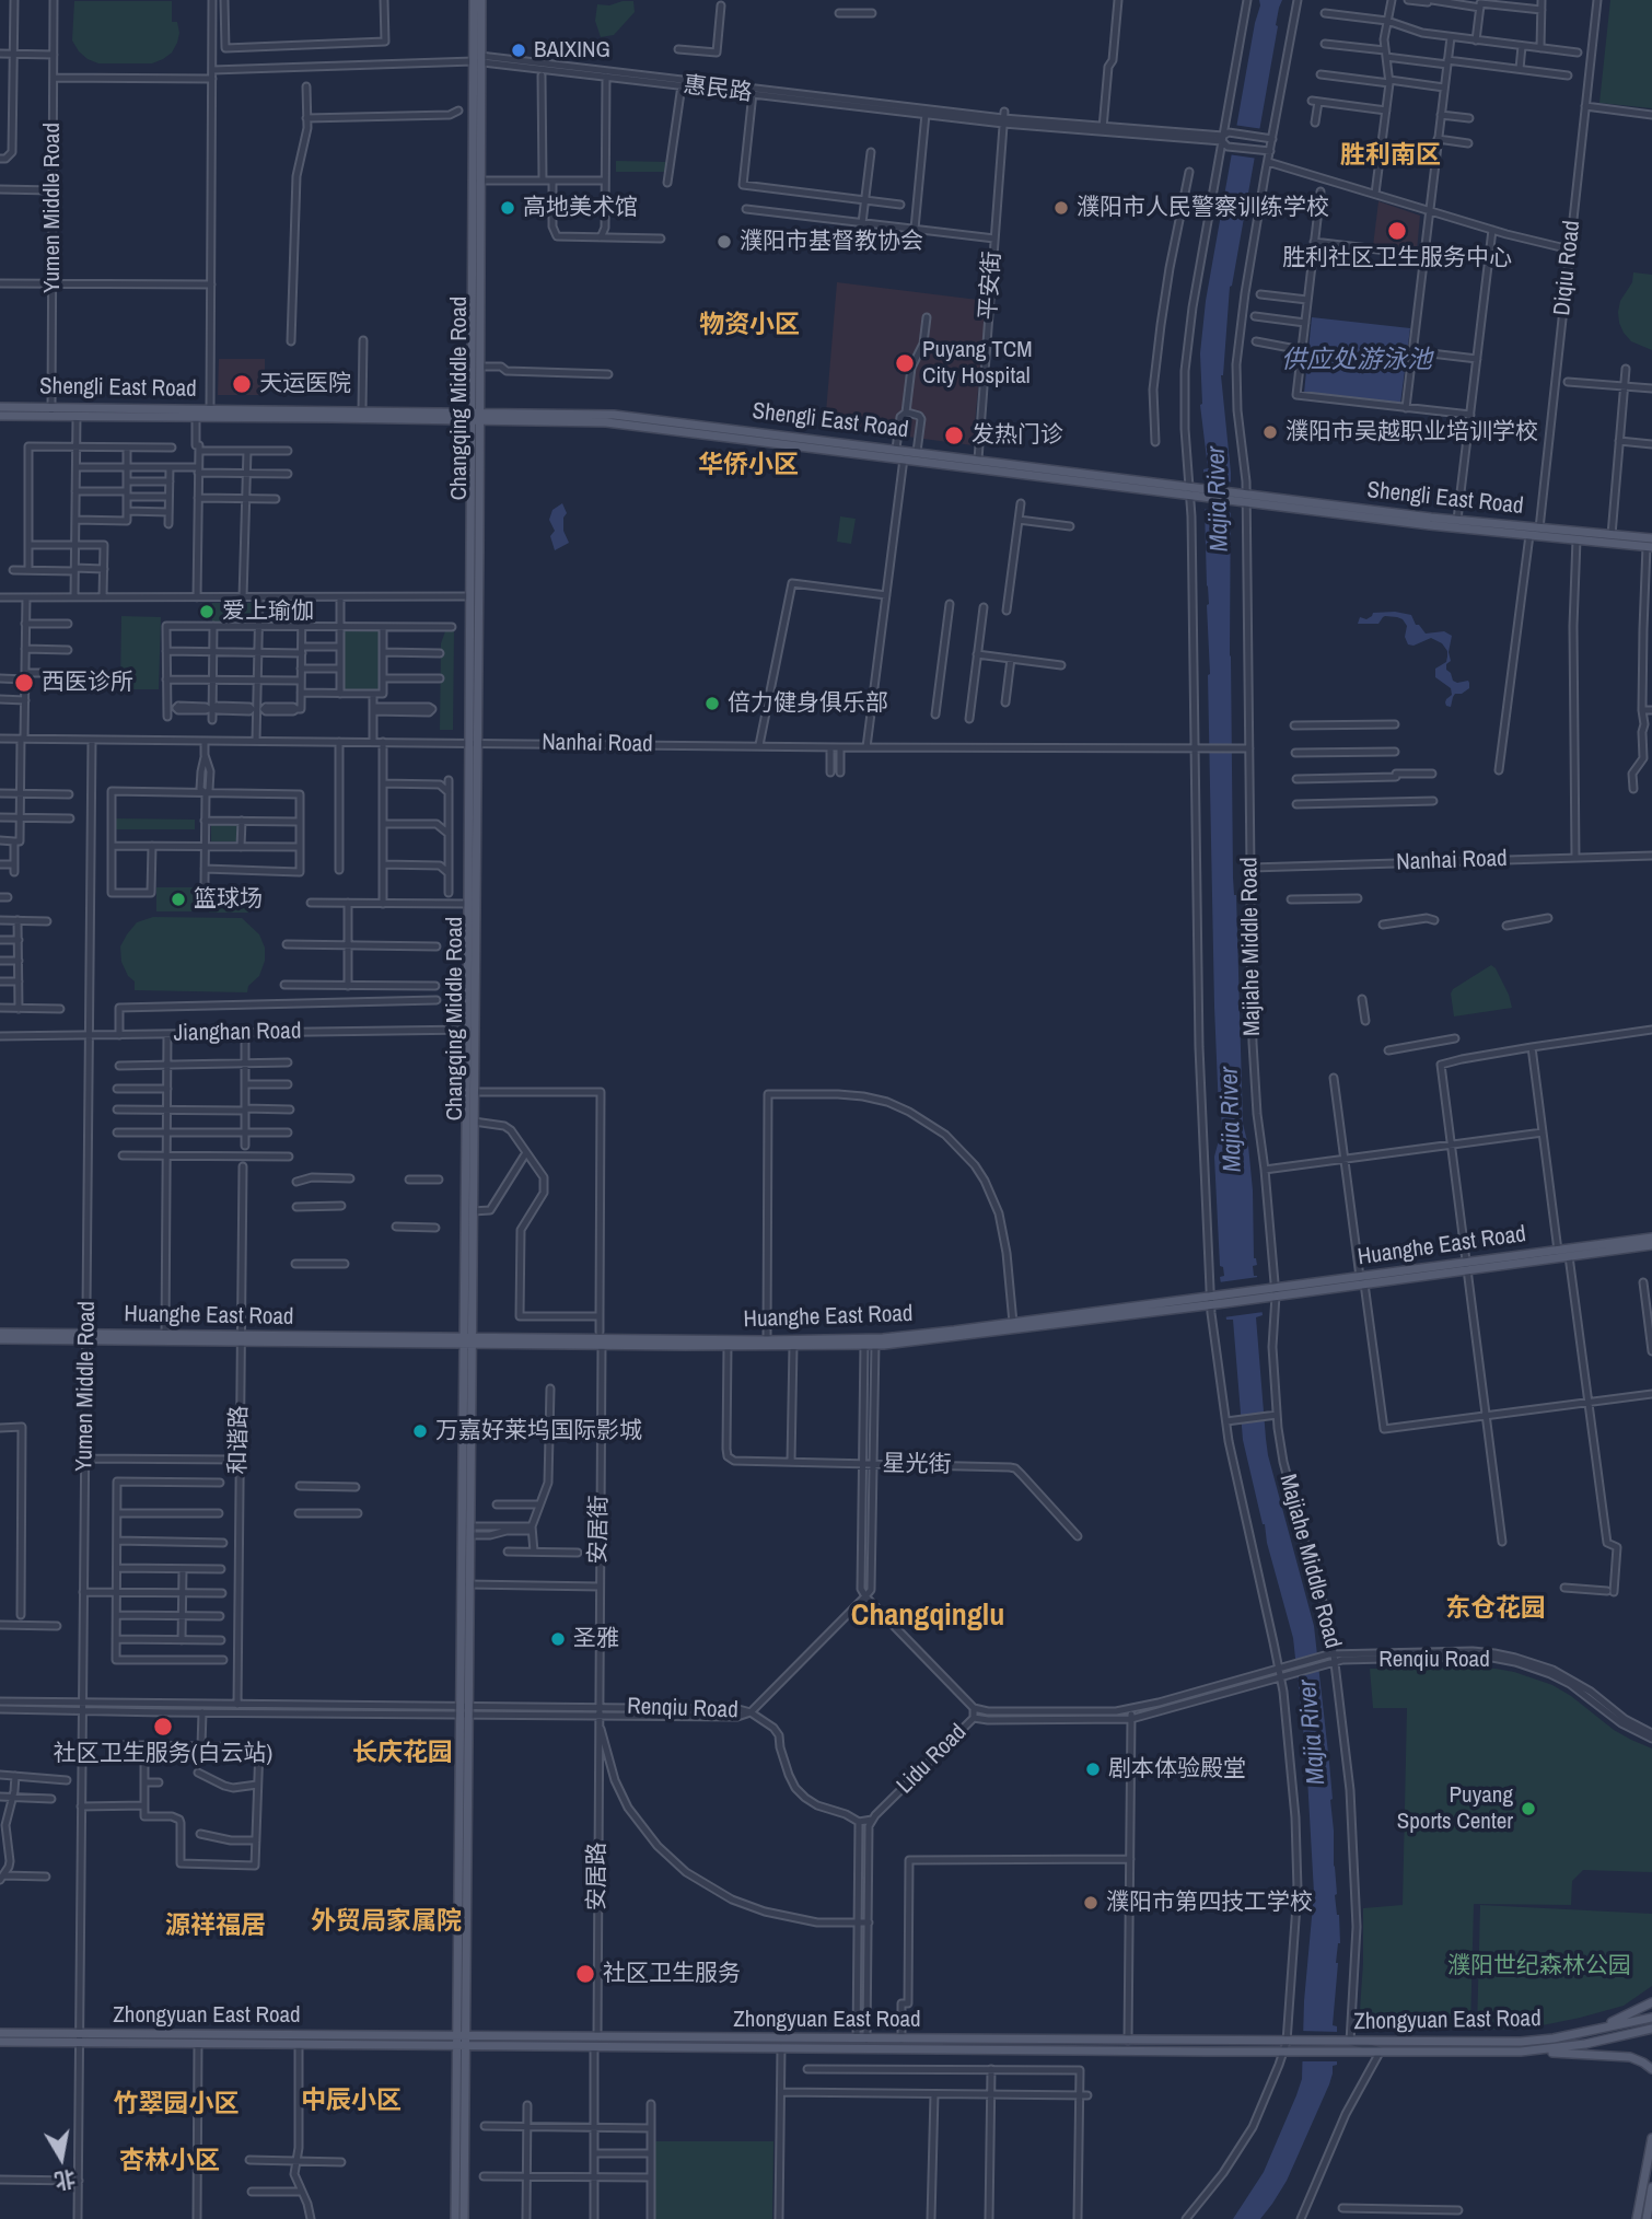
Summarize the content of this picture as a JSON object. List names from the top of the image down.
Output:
{
  "streets": {
    "main road": [
      "Shengli East Road",
      "Changqing Middle Road",
      "Huanghe East Road",
      "Zhongyuan East Road"
    ],
    "street": [
      "惠民路",
      "Yumen Middle Road",
      "Diqiu Road",
      "平安街",
      "Nanhai Road",
      "Majiahe Middle Road",
      "Jianghan Road",
      "和谐路",
      "星光街",
      "安居街",
      "Renqiu Road",
      "Lidu Road",
      "安居路"
    ]
  },
  "crossings": [
    ["惠民路", "平安街"],
    ["惠民路", "Changqing Middle Road"],
    ["Yumen Middle Road", "Shengli East Road"],
    ["Yumen Middle Road", "Nanhai Road"],
    ["Yumen Middle Road", "Jianghan Road"],
    ["Yumen Middle Road", "Huanghe East Road"],
    ["Yumen Middle Road", "Renqiu Road"],
    ["Yumen Middle Road", "Zhongyuan East Road"],
    ["Diqiu Road", "Shengli East Road"],
    ["平安街", "Shengli East Road"],
    ["Shengli East Road", "Changqing Middle Road"],
    ["Shengli East Road", "Majiahe Middle Road"],
    ["Changqing Middle Road", "Nanhai Road"],
    ["Changqing Middle Road", "Jianghan Road"],
    ["Changqing Middle Road", "Huanghe East Road"],
    ["Changqing Middle Road", "Renqiu Road"],
    ["Changqing Middle Road", "Zhongyuan East Road"],
    ["Nanhai Road", "Majiahe Middle Road"],
    ["Majiahe Middle Road", "Huanghe East Road"],
    ["Majiahe Middle Road", "Renqiu Road"],
    ["Majiahe Middle Road", "Zhongyuan East Road"],
    ["Huanghe East Road", "和谐路"],
    ["Huanghe East Road", "星光街"],
    ["Huanghe East Road", "安居街"],
    ["和谐路", "Renqiu Road"],
    ["安居街", "Renqiu Road"],
    ["安居街", "安居路"],
    ["Renqiu Road", "Lidu Road"],
    ["Renqiu Road", "安居路"],
    ["安居路", "Zhongyuan East Road"]
  ],
  "districts": [
    "胜利南区",
    "物资小区",
    "华侨小区",
    "东仓花园",
    "Changqinglu",
    "长庆花园",
    "外贸局家属院",
    "源祥福居",
    "中辰小区",
    "竹翠园小区",
    "杏林小区"
  ],
  "water": ["供应处游泳池", "Majia River"],
  "parks": ["濮阳世纪森林公园"],
  "places": [
    "BAIXING",
    "高地美术馆",
    "濮阳市人民警察训练学校",
    "胜利社区卫生服务中心",
    "濮阳市基督教协会",
    "Puyang TCM City Hospital",
    "天运医院",
    "濮阳市吴越职业培训学校",
    "发热门诊",
    "爱上瑜伽",
    "西医诊所",
    "倍力健身俱乐部",
    "篮球场",
    "万嘉好莱坞国际影城",
    "圣雅",
    "社区卫生服务(白云站)",
    "剧本体验殿堂",
    "Puyang Sports Center",
    "濮阳市第四技工学校",
    "社区卫生服务"
  ],
  "north": "bottom"
}
